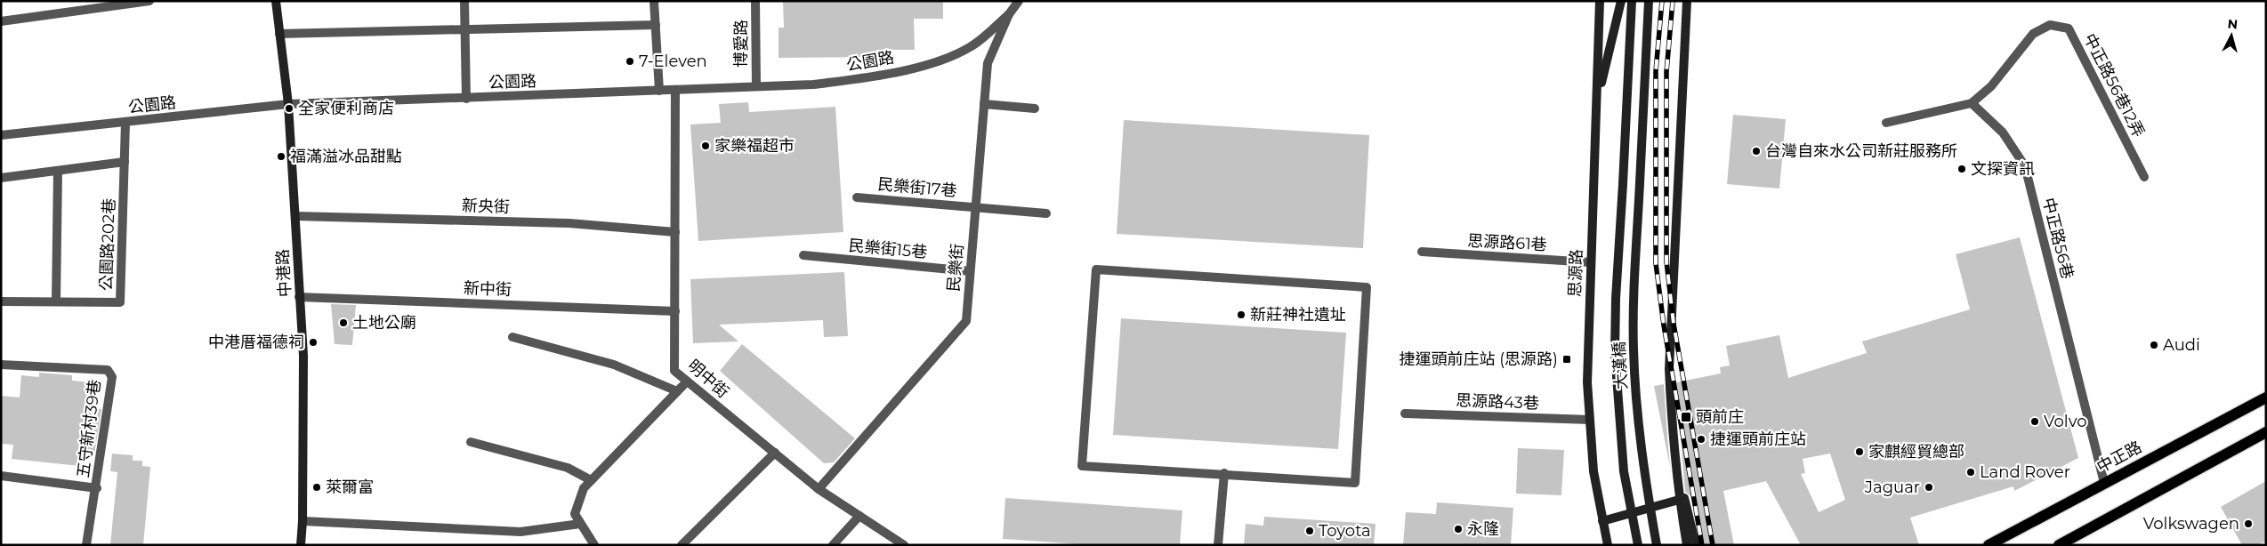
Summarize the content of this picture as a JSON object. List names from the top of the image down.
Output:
{
  "streets": {
    "main road": [
      "中港路",
      "思源路",
      "大漢橋",
      "中正路"
    ],
    "street": [
      "博愛路",
      "公園路",
      "中正路56巷12弄",
      "民樂街17巷",
      "新央街",
      "中正路56巷",
      "思源路61巷",
      "公園路202巷",
      "民樂街15巷",
      "民樂街",
      "新中街",
      "明中街",
      "思源路43巷",
      "五守新村39巷"
    ]
  },
  "crossings": [
    ["博愛路", "公園路"],
    ["公園路", "公園路202巷"],
    ["公園路", "民樂街"],
    ["公園路", "中港路"],
    ["公園路", "明中街"],
    ["中正路56巷12弄", "中正路56巷"],
    ["民樂街17巷", "民樂街"],
    ["新央街", "中港路"],
    ["新央街", "明中街"],
    ["中正路56巷", "中正路"],
    ["思源路61巷", "思源路"],
    ["民樂街15巷", "民樂街"],
    ["民樂街", "明中街"],
    ["中港路", "新中街"],
    ["思源路", "思源路43巷"],
    ["新中街", "明中街"]
  ],
  "places": {
    "other": [
      "7-Eleven",
      "全家便利商店",
      "家樂福超市",
      "台灣自來水公司新莊服務所",
      "福滿溢冰品甜點",
      "文探資訊",
      "新莊神社遺址",
      "土地公廟",
      "中港厝福德祠",
      "Audi",
      "Volvo",
      "捷運頭前庄站",
      "家麒經貿總部",
      "Land Rover",
      "萊爾富",
      "Jaguar",
      "Volkswagen",
      "永隆",
      "Toyota"
    ],
    "transit": ["捷運頭前庄站 (思源路)", "頭前庄"]
  },
  "north": "top"
}
